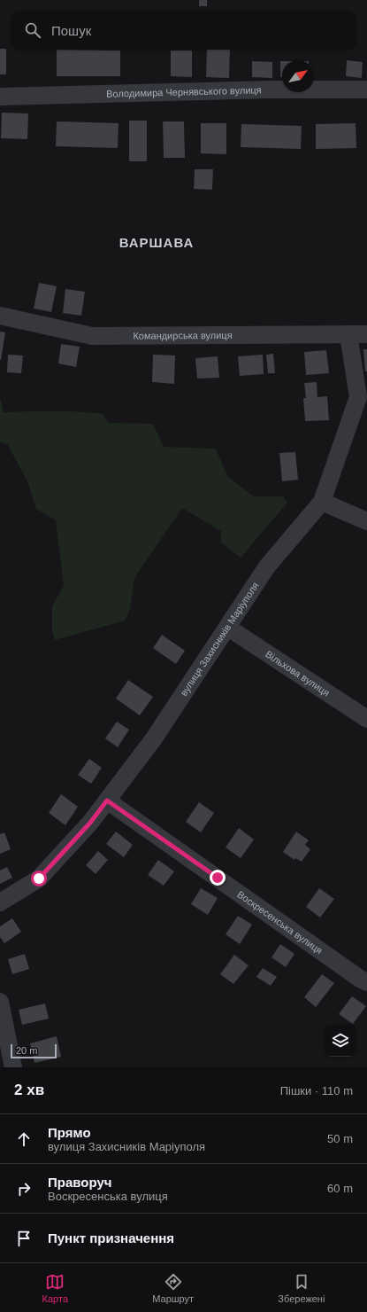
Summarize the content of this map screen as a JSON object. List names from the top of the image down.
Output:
{
  "streets": {
    "street": [
      "Володимира Чернявського вулиця",
      "Командирська вулиця",
      "вулиця Захисників Маріуполя",
      "Вільхова вулиця",
      "Воскресенська вулиця"
    ]
  },
  "crossings": [
    ["Командирська вулиця", "вулиця Захисників Маріуполя"],
    ["вулиця Захисників Маріуполя", "Вільхова вулиця"],
    ["вулиця Захисників Маріуполя", "Воскресенська вулиця"]
  ],
  "districts": ["ВАРШАВА"],
  "scale_bar": "20 m",
  "north": "top right",
  "page": {
    "search": "Пошук",
    "scale": "20 m",
    "heading": ["2 хв", "Пішки · 110 m"],
    "list": [
      ["Прямо", "вулиця Захисників Маріуполя", "50 m"],
      ["Праворуч", "Воскресенська вулиця", "60 m"],
      "Пункт призначення"
    ],
    "nav": ["Карта", "Маршрут", "Збережені"]
  }
}
